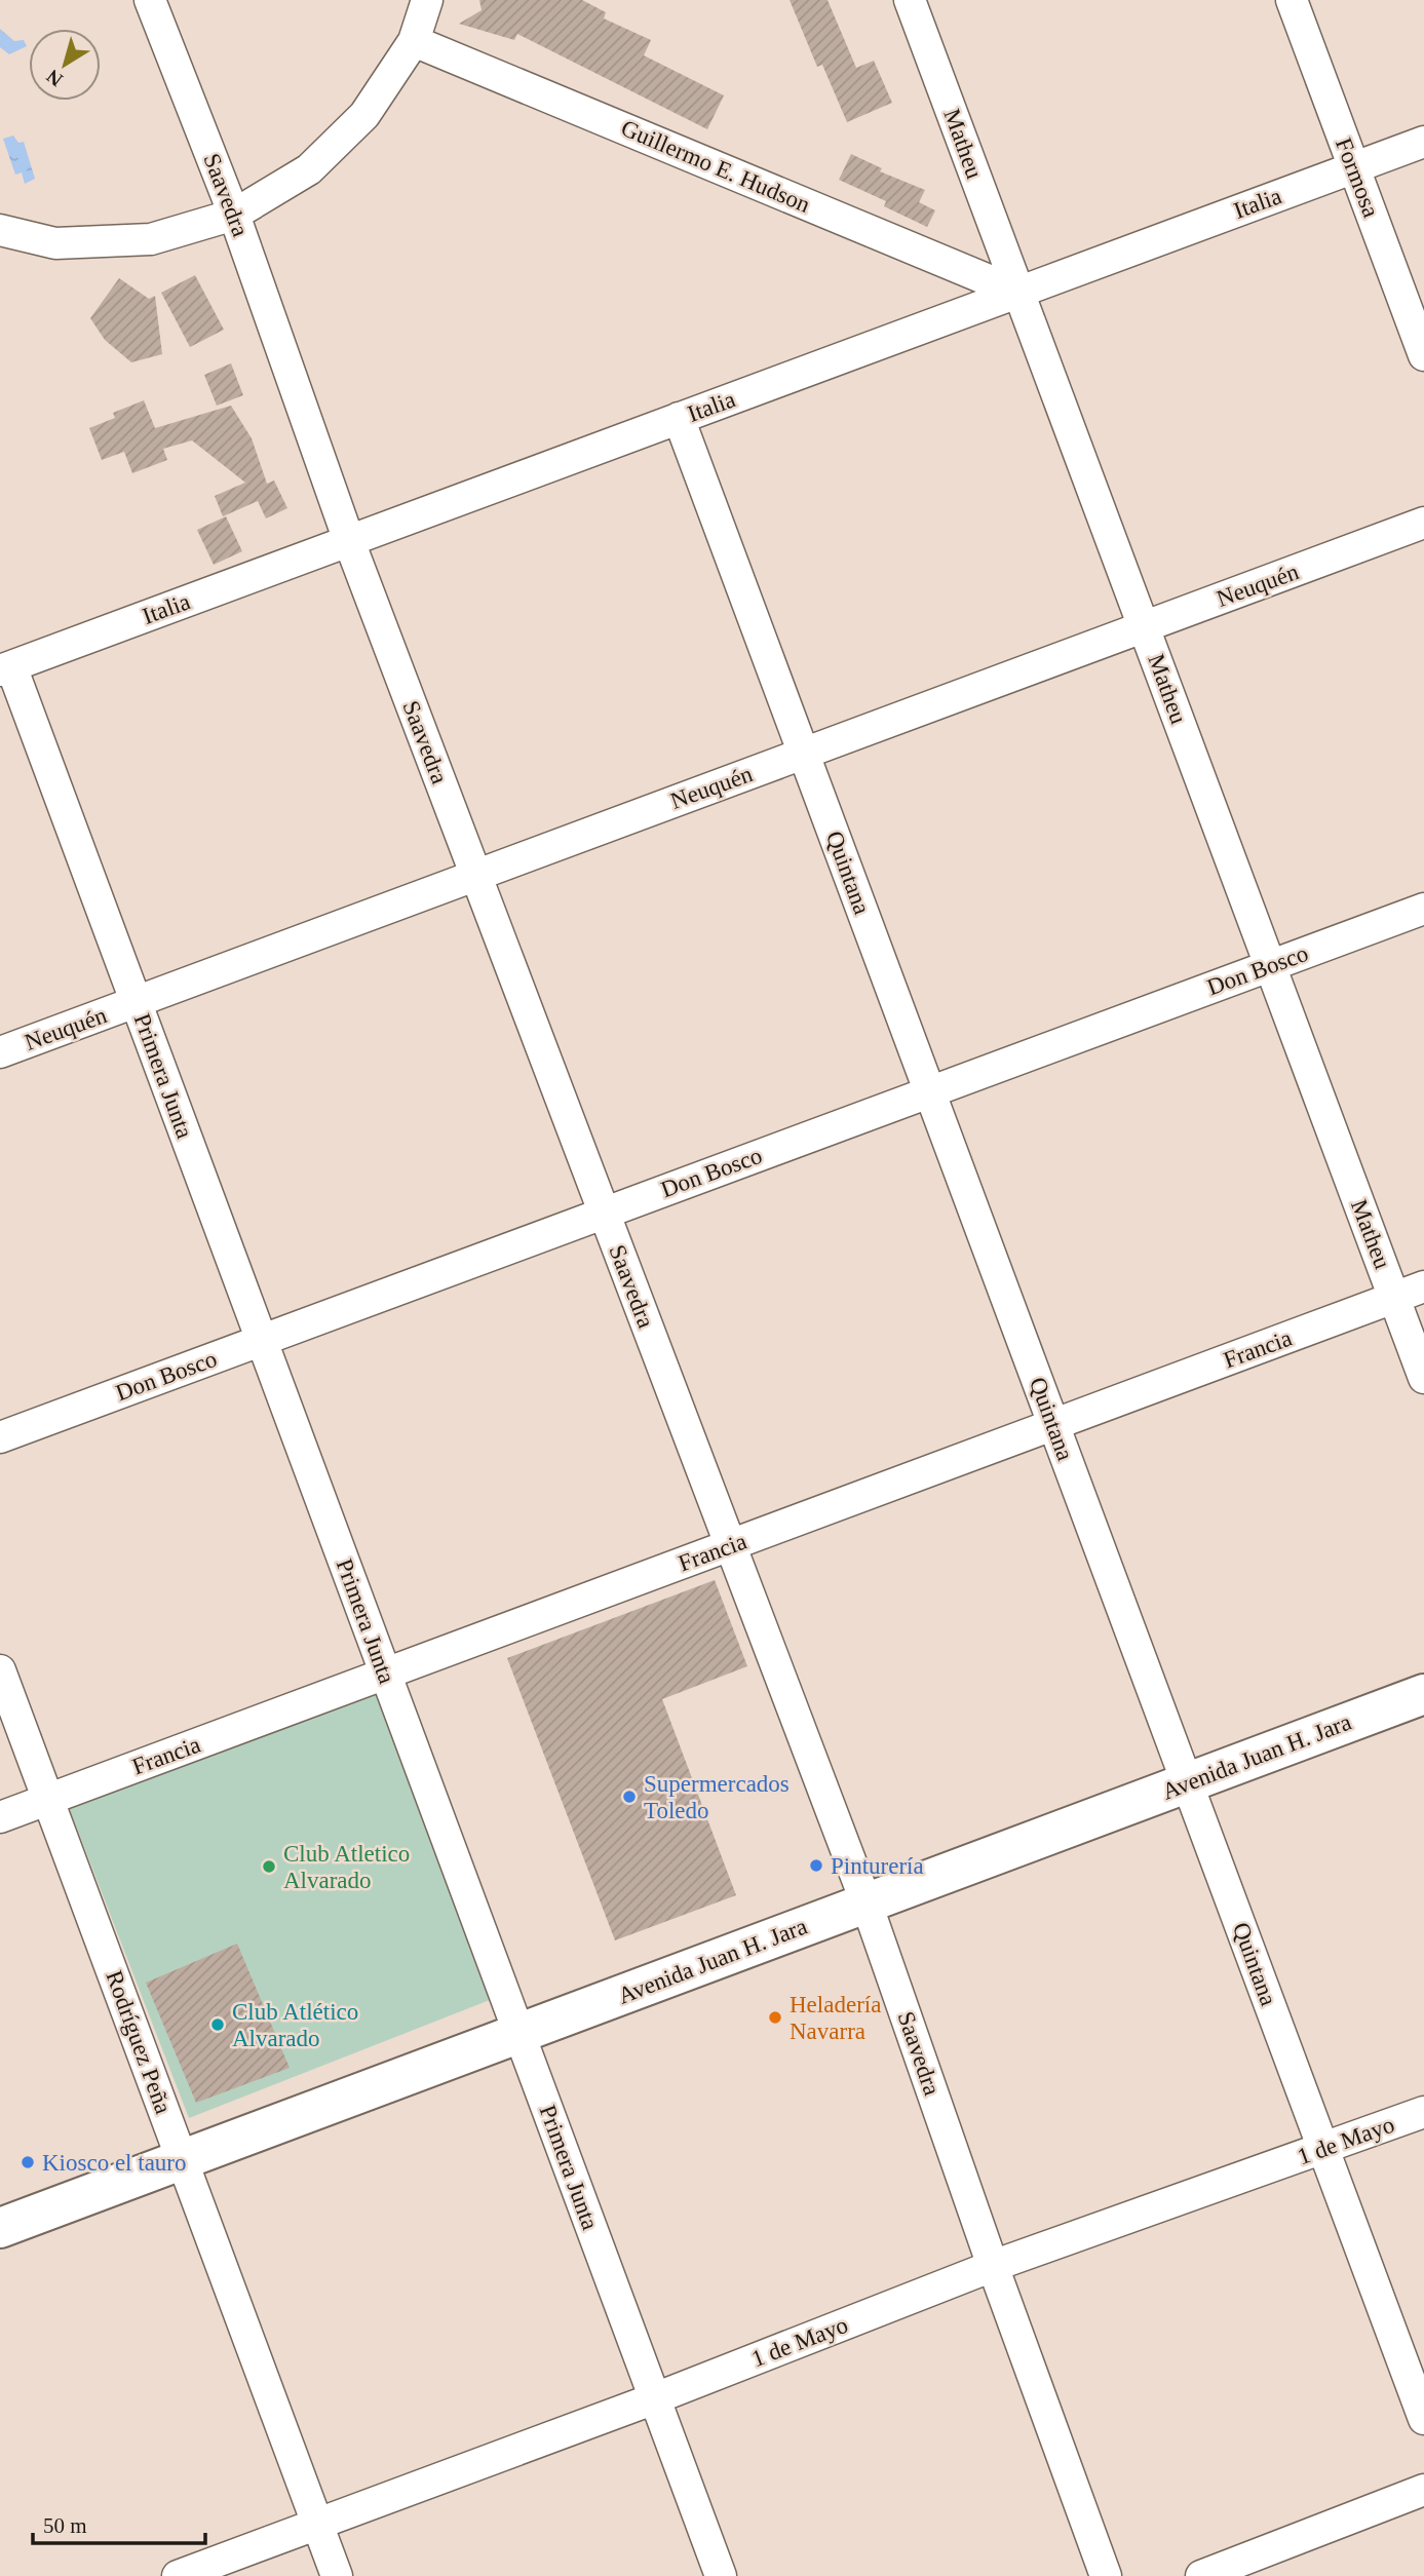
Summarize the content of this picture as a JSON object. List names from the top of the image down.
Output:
{
  "streets": {
    "main road": ["Avenida Juan H. Jara"],
    "street": [
      "Matheu",
      "Guillermo E. Hudson",
      "Formosa",
      "Saavedra",
      "Italia",
      "Neuquén",
      "Quintana",
      "Don Bosco",
      "Primera Junta",
      "Francia",
      "Rodríguez Peña",
      "1 de Mayo"
    ]
  },
  "crossings": [
    ["Matheu", "Guillermo E. Hudson"],
    ["Matheu", "Italia"],
    ["Matheu", "Neuquén"],
    ["Matheu", "Don Bosco"],
    ["Matheu", "Francia"],
    ["Guillermo E. Hudson", "Italia"],
    ["Formosa", "Italia"],
    ["Saavedra", "Italia"],
    ["Saavedra", "Neuquén"],
    ["Saavedra", "Don Bosco"],
    ["Saavedra", "Francia"],
    ["Saavedra", "Avenida Juan H. Jara"],
    ["Saavedra", "1 de Mayo"],
    ["Italia", "Quintana"],
    ["Italia", "Primera Junta"],
    ["Neuquén", "Quintana"],
    ["Neuquén", "Primera Junta"],
    ["Quintana", "Don Bosco"],
    ["Quintana", "Francia"],
    ["Quintana", "Avenida Juan H. Jara"],
    ["Quintana", "1 de Mayo"],
    ["Don Bosco", "Primera Junta"],
    ["Primera Junta", "Francia"],
    ["Primera Junta", "Avenida Juan H. Jara"],
    ["Primera Junta", "1 de Mayo"],
    ["Francia", "Rodríguez Peña"],
    ["Avenida Juan H. Jara", "Rodríguez Peña"],
    ["Rodríguez Peña", "1 de Mayo"]
  ],
  "places": [
    "Supermercados Toledo",
    "Pinturería",
    "Club Atletico Alvarado",
    "Heladería Navarra",
    "Club Atlético Alvarado",
    "Kiosco el tauro"
  ],
  "scale_bar": "50 m",
  "north": "bottom left"
}
